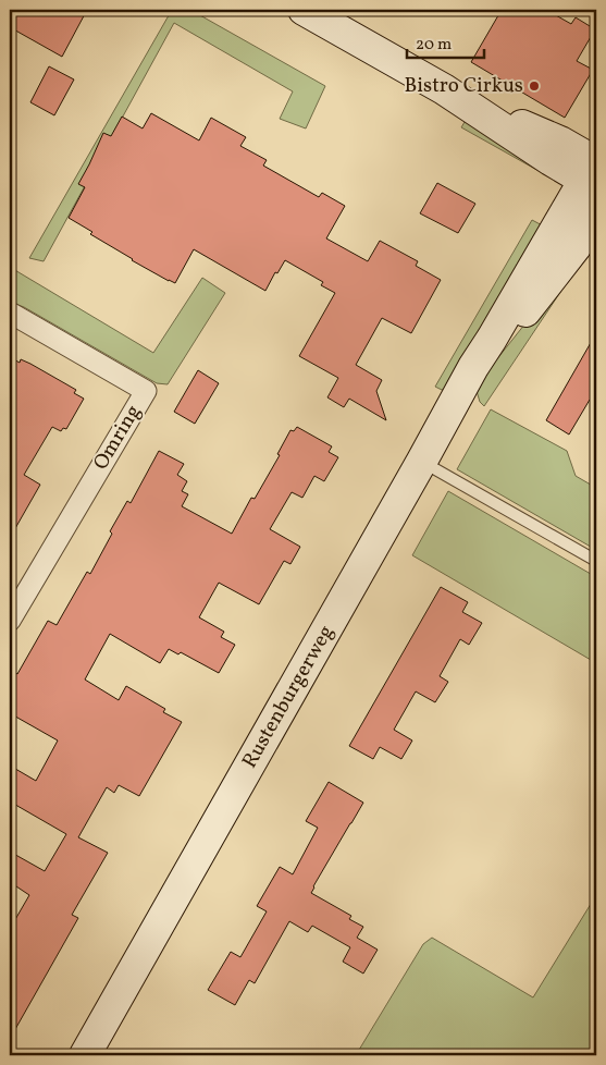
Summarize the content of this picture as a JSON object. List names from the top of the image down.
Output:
{
  "streets": {
    "street": ["Omring", "Rustenburgerweg"]
  },
  "places": ["Bistro Cirkus"],
  "scale_bar": "20 m"
}
